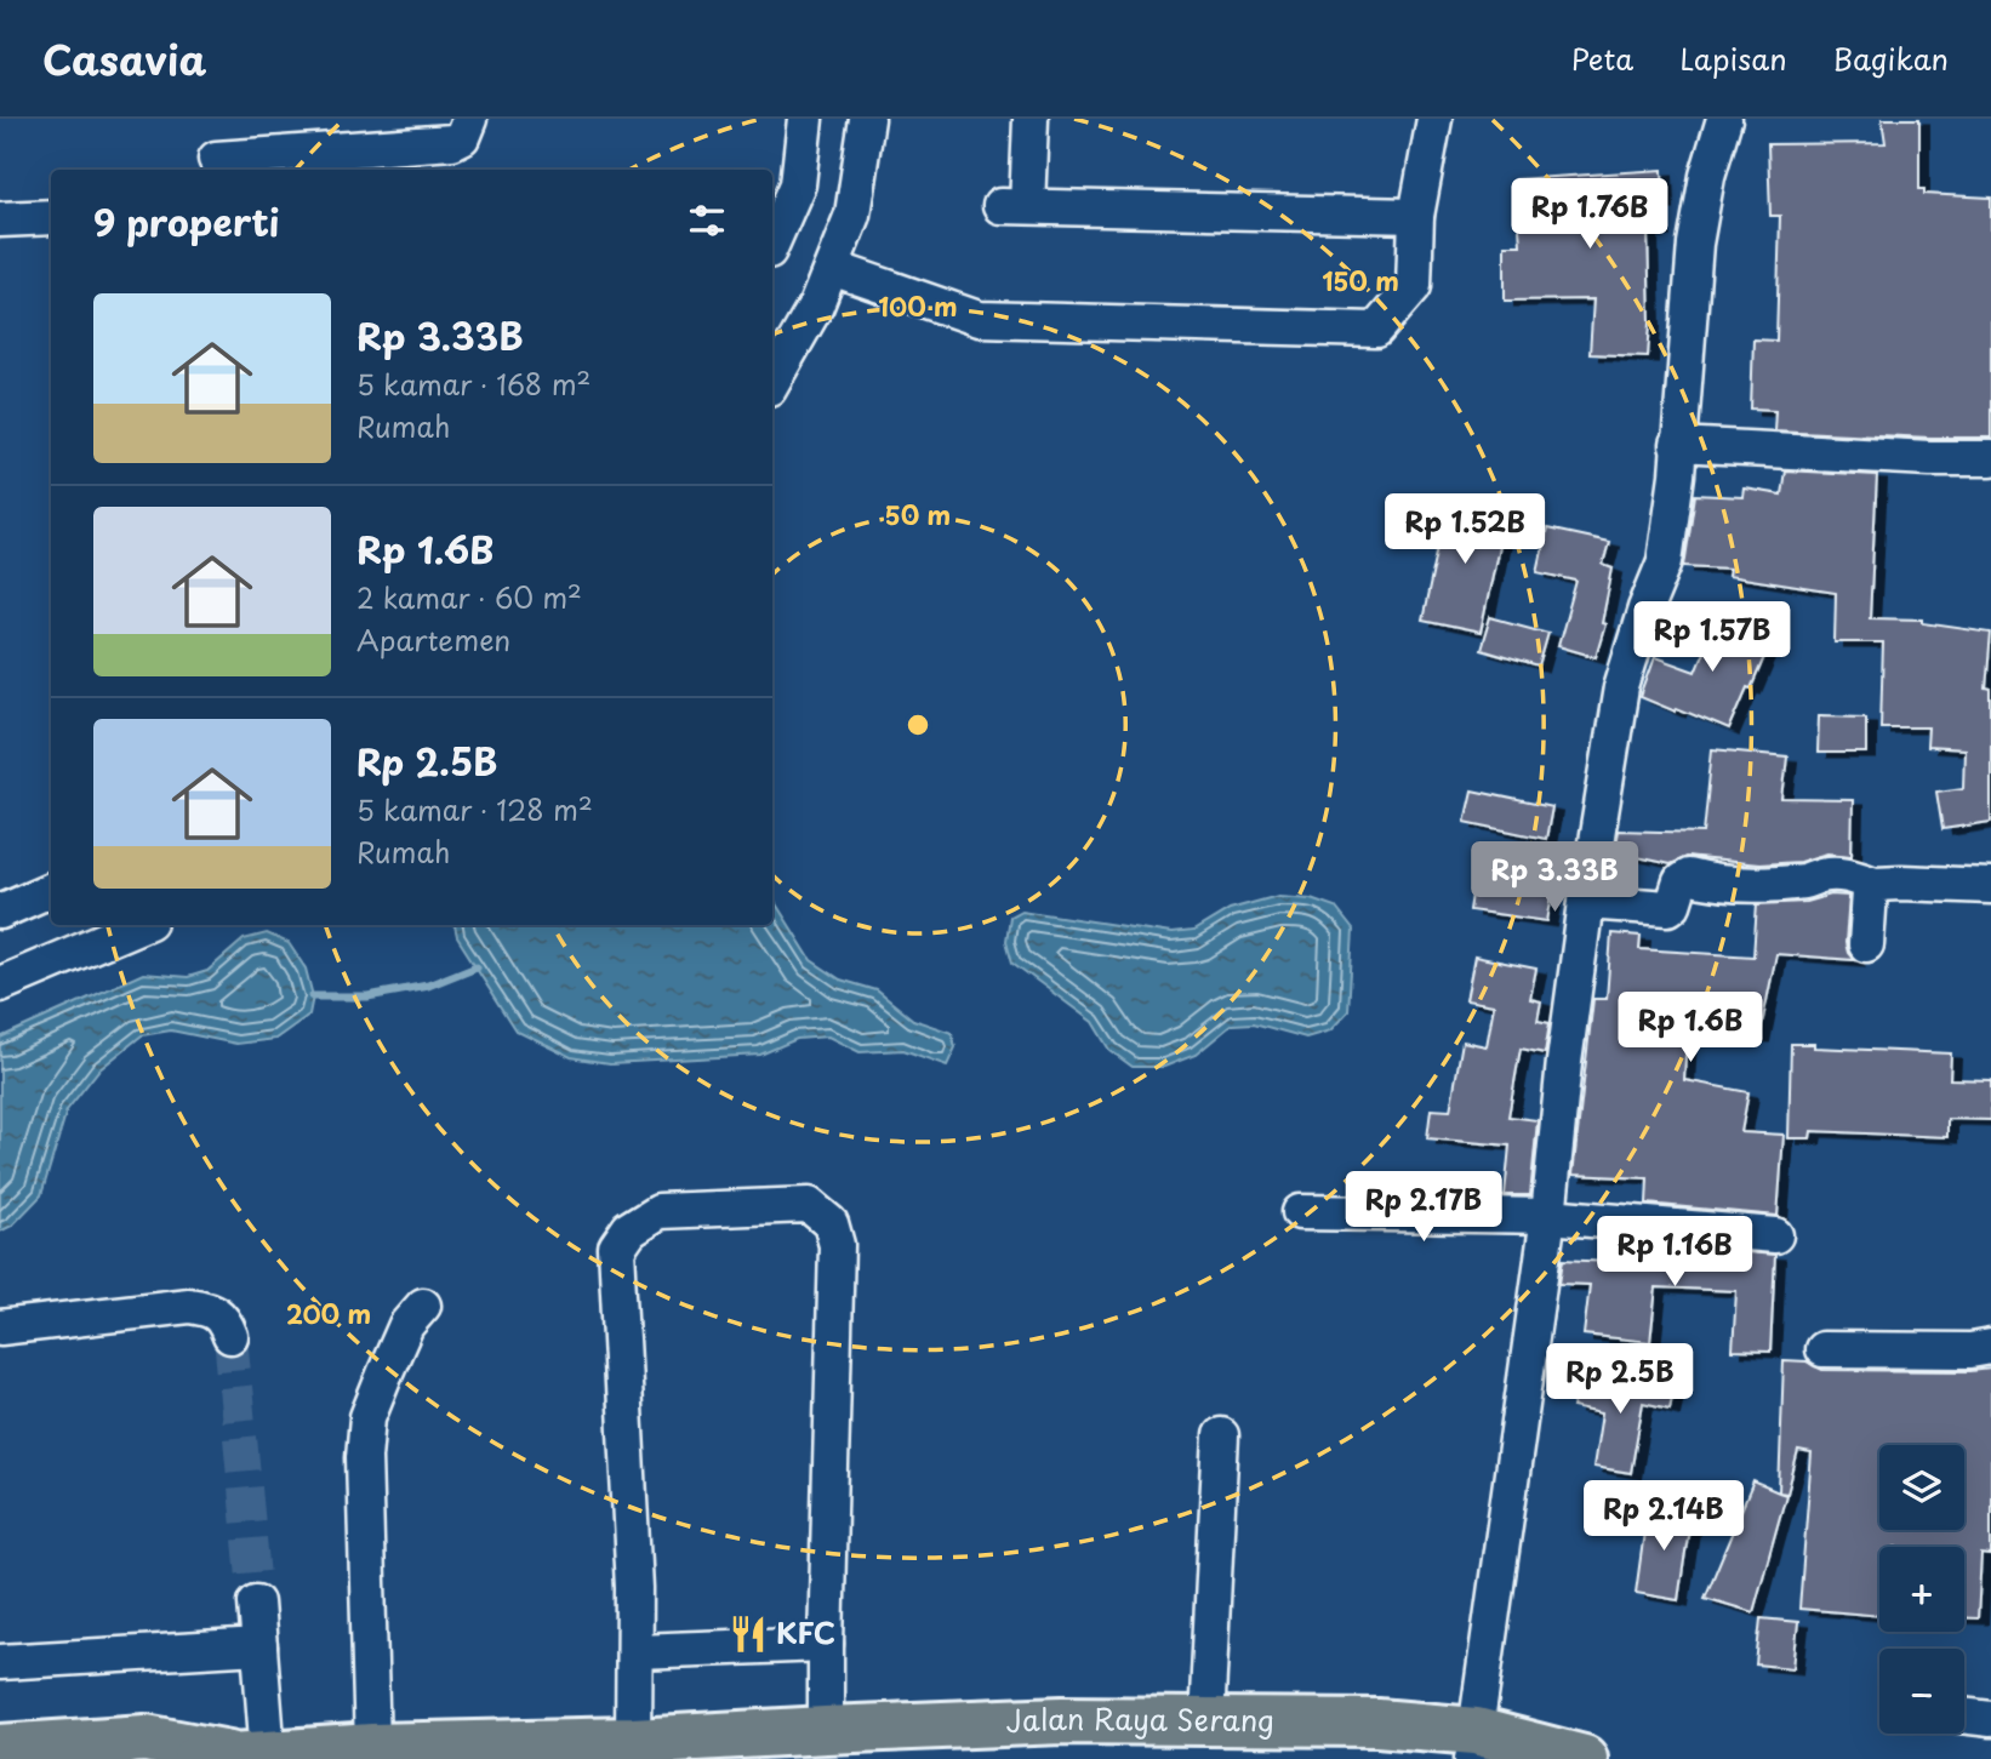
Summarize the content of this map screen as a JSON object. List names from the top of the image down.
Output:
{
  "streets": {
    "highway": ["Jalan Raya Serang"]
  },
  "places": {
    "restaurant": ["KFC"]
  },
  "page": {
    "header": "Casavia",
    "nav": ["Peta", "Lapisan", "Bagikan"],
    "heading": "9 properti",
    "price": [
      "Rp 1.76B",
      "Rp 1.52B",
      "Rp 1.57B",
      "Rp 3.33B",
      "Rp 1.6B",
      "Rp 2.17B",
      "Rp 1.16B",
      "Rp 2.5B",
      "Rp 2.14B"
    ],
    "list": [
      {
        "name": "Rp 3.33B",
        "note": "5 kamar · 168 m² · Rumah"
      },
      {
        "name": "Rp 1.6B",
        "note": "2 kamar · 60 m² · Apartemen"
      },
      {
        "name": "Rp 2.5B",
        "note": "5 kamar · 128 m² · Rumah"
      }
    ],
    "map_buttons": ["+", "−"]
  },
  "rings": [
    "150 m",
    "100 m",
    "50 m",
    "200 m"
  ]
}
